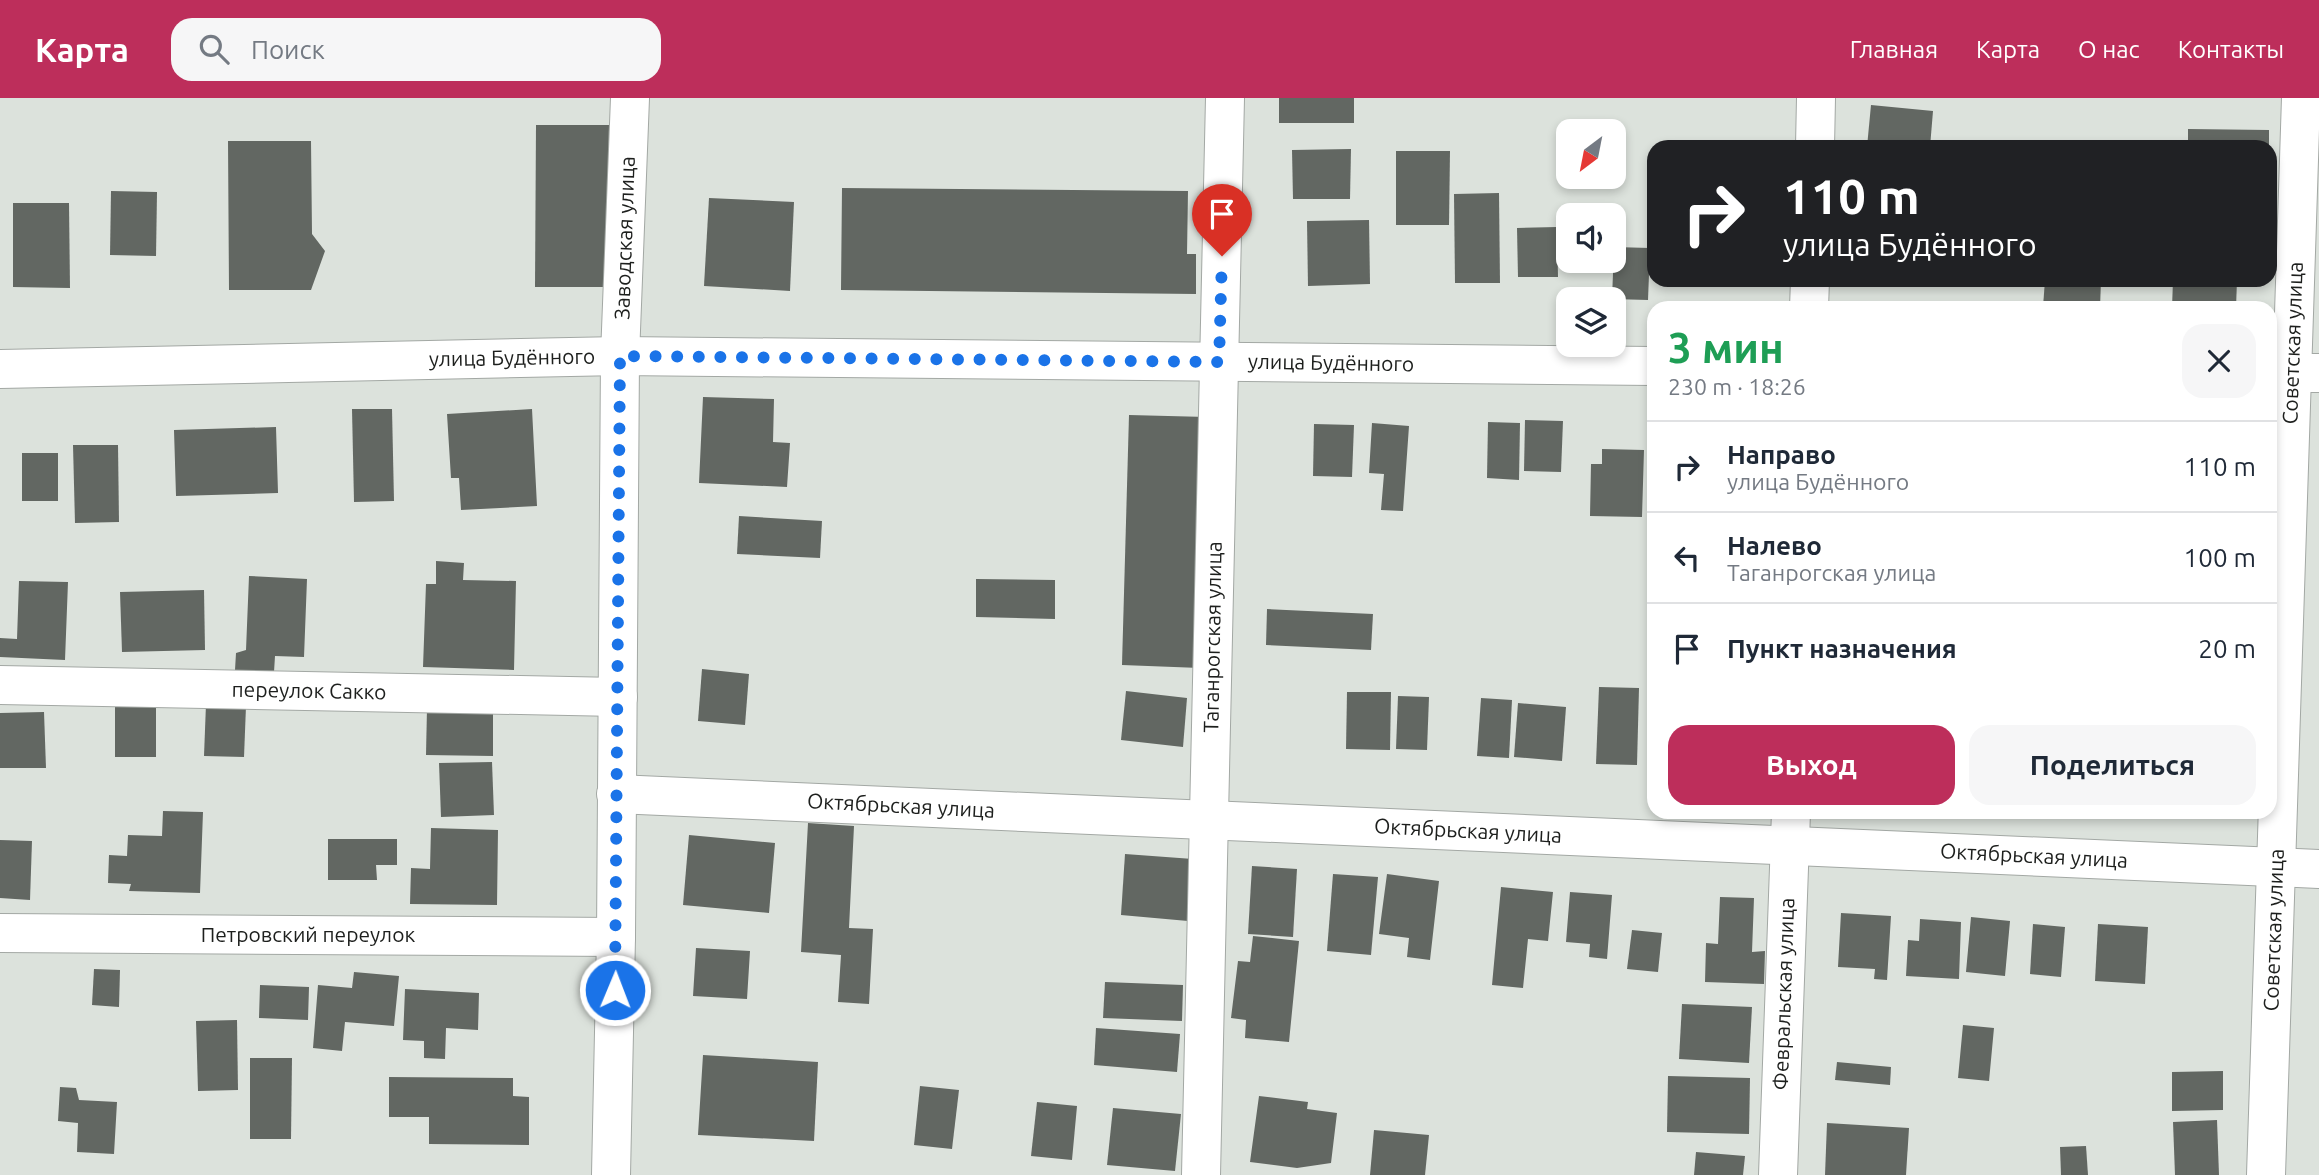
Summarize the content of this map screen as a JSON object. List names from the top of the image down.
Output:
{
  "streets": {
    "street": [
      "Заводская улица",
      "Советская улица",
      "улица Будённого",
      "Таганрогская улица",
      "переулок Сакко",
      "Октябрьская улица",
      "Петровский переулок",
      "Февральская улица"
    ]
  },
  "crossings": [
    ["Заводская улица", "улица Будённого"],
    ["Заводская улица", "переулок Сакко"],
    ["Заводская улица", "Октябрьская улица"],
    ["Заводская улица", "Петровский переулок"],
    ["Советская улица", "Октябрьская улица"],
    ["улица Будённого", "Таганрогская улица"],
    ["Таганрогская улица", "Октябрьская улица"],
    ["Октябрьская улица", "Февральская улица"]
  ],
  "north": "bottom left",
  "page": {
    "header": "Карта",
    "search": "Поиск",
    "nav": [
      "Главная",
      "Карта",
      "О нас",
      "Контакты"
    ],
    "turn": ["110 m", "улица Будённого"],
    "heading": ["3 мин", "230 m · 18:26"],
    "list": [
      {
        "name": "Направо",
        "note": "улица Будённого",
        "value": "110 m"
      },
      {
        "name": "Налево",
        "note": "Таганрогская улица",
        "value": "100 m"
      },
      {
        "name": "Пункт назначения",
        "value": "20 m"
      }
    ],
    "buttons": ["Выход", "Поделиться"]
  }
}
